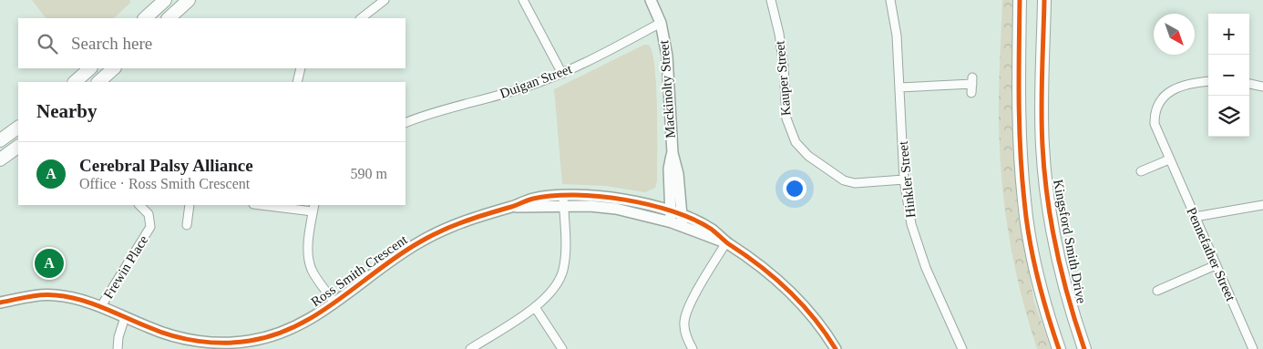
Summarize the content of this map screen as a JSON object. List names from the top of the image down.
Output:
{
  "streets": {
    "main road": ["Kingsford Smith Drive"],
    "street": [
      "Kauper Street",
      "Duigan Street",
      "Mackinolty Street",
      "Hinkler Street",
      "Pennefather Street",
      "Frewin Place",
      "Ross Smith Crescent"
    ]
  },
  "crossings": [
    ["Kauper Street", "Hinkler Street"],
    ["Duigan Street", "Mackinolty Street"],
    ["Mackinolty Street", "Ross Smith Crescent"],
    ["Frewin Place", "Ross Smith Crescent"]
  ],
  "north": "bottom right",
  "page": {
    "map_buttons": ["+", "−"],
    "search": "Search here",
    "heading": "Nearby",
    "list": [
      {
        "mark": "A",
        "name": "Cerebral Palsy Alliance",
        "note": "Office · Ross Smith Crescent",
        "value": "590 m"
      }
    ],
    "pins": "A"
  }
}
